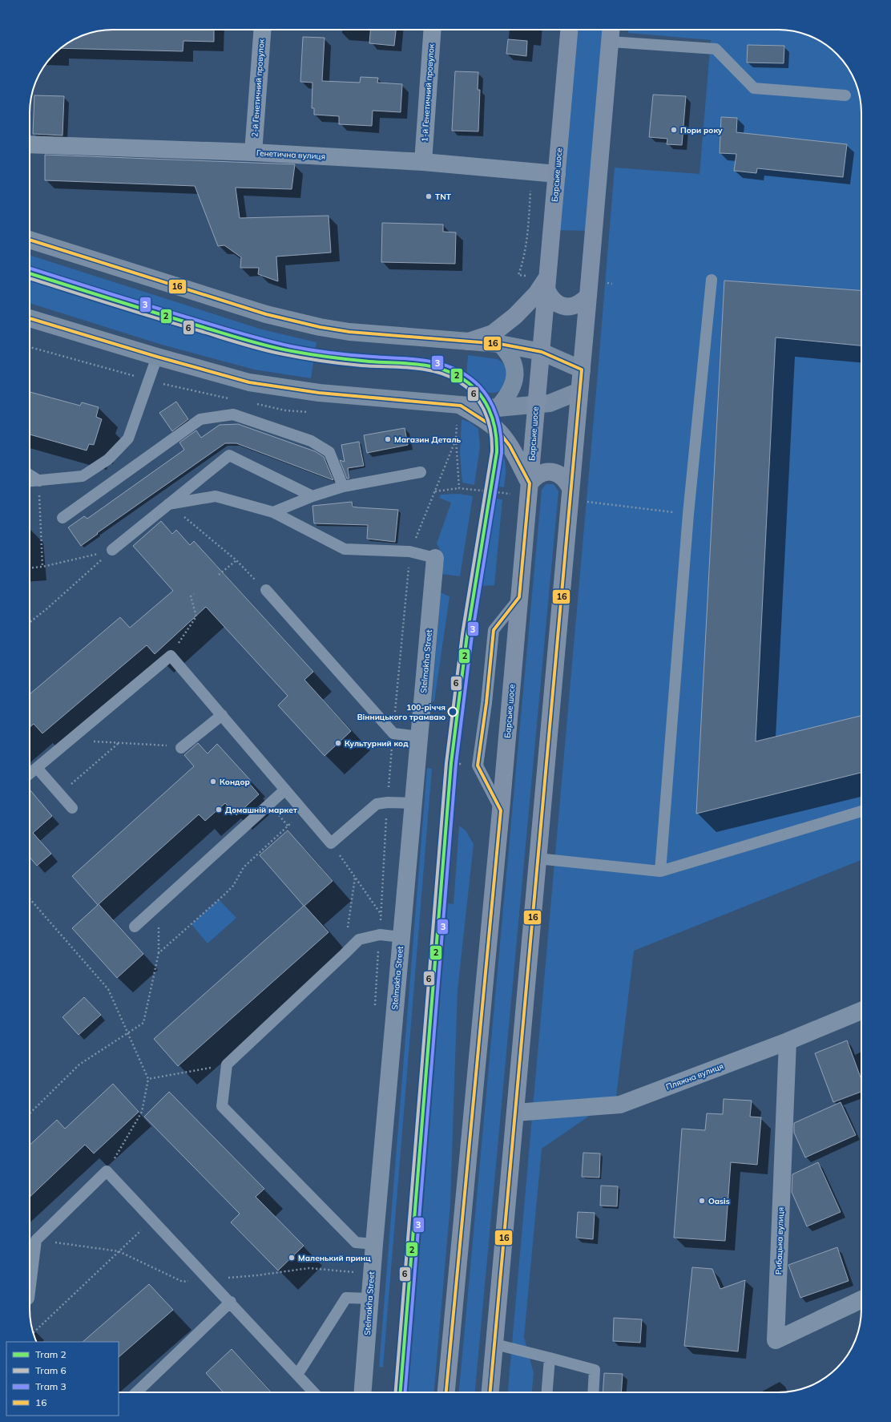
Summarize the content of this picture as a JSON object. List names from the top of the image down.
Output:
{
  "streets": {
    "highway": ["Барське шосе"],
    "street": [
      "2-й Генетичний провулок",
      "1-й Генетичний провулок",
      "Генетична вулиця",
      "Stelmakha Street",
      "Пляжна вулиця",
      "Рибацька вулиця"
    ]
  },
  "crossings": [
    ["2-й Генетичний провулок", "Генетична вулиця"],
    ["1-й Генетичний провулок", "Генетична вулиця"],
    ["Генетична вулиця", "Барське шосе"],
    ["Пляжна вулиця", "Рибацька вулиця"]
  ],
  "places": [
    "Пори року",
    "TNT",
    "Магазин Деталь",
    "100-річчя Вінницького трамваю",
    "Культурний код",
    "Кондор",
    "Домашній маркет",
    "Oasis",
    "Маленький принц"
  ],
  "lines": [
    "transit line 16",
    "tram line 3",
    "tram line 2",
    "tram line 6"
  ],
  "legend": [
    "Tram 2",
    "Tram 6",
    "Tram 3",
    "16"
  ]
}
